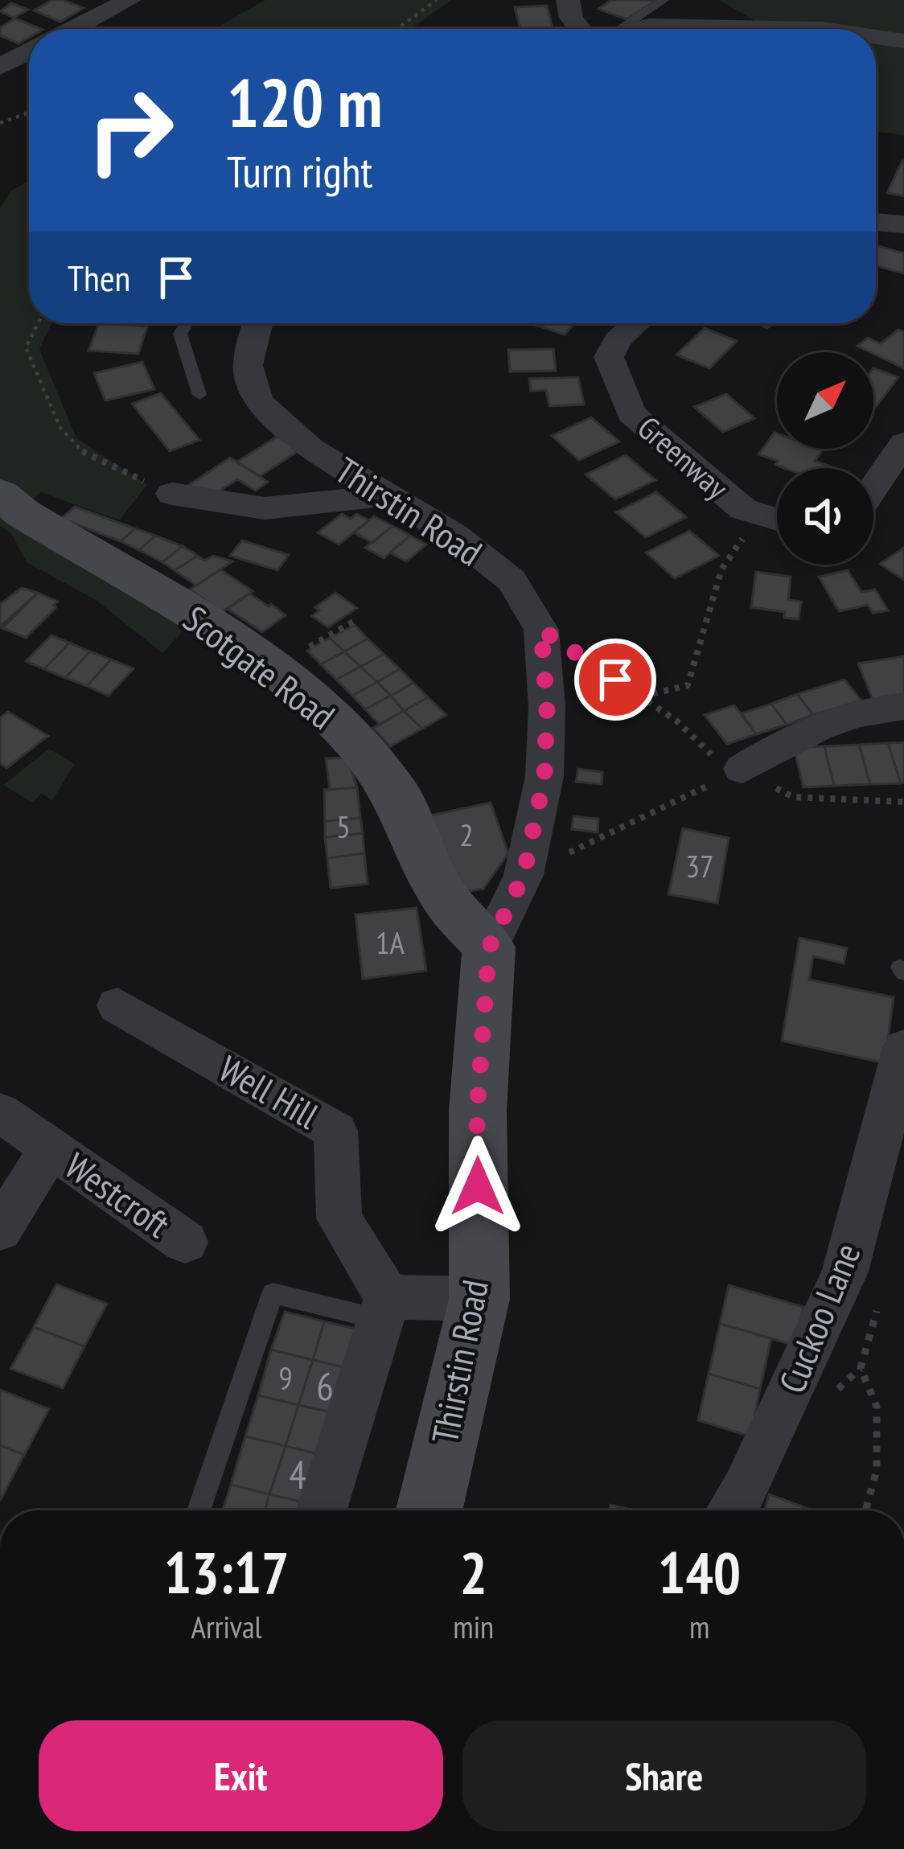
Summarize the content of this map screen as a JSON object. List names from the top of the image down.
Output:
{
  "streets": {
    "street": [
      "Greenway",
      "Thirstin Road",
      "Scotgate Road",
      "Well Hill",
      "Westcroft",
      "Cuckoo Lane"
    ]
  },
  "crossings": [
    ["Thirstin Road", "Scotgate Road"]
  ],
  "house_numbers": [
    "5",
    "2",
    "37",
    "1A",
    "9",
    "6",
    "4"
  ],
  "north": "top right",
  "page": {
    "turn": ["120 m", "Turn right"],
    "then": "Then",
    "eta": [
      "13:17",
      "Arrival",
      "2",
      "min",
      "140",
      "m"
    ],
    "buttons": ["Exit", "Share"]
  }
}
